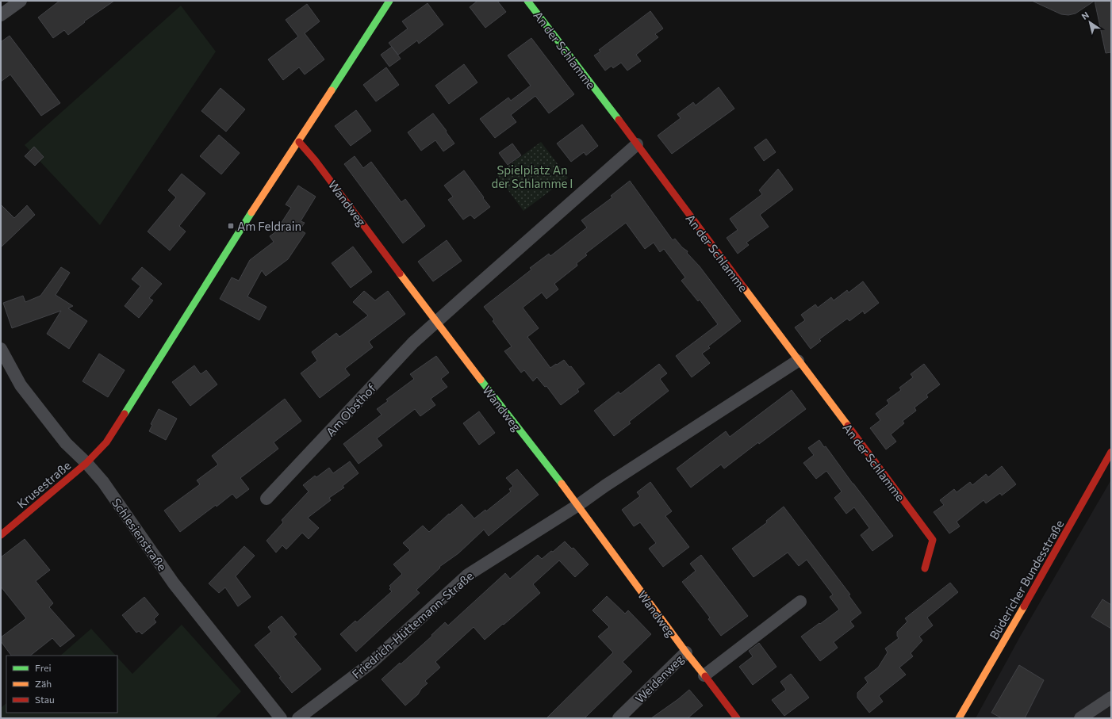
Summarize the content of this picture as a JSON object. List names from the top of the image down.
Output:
{
  "streets": {
    "street": [
      "An der Schlamme",
      "Wandweg",
      "Am Obsthof",
      "Krusestraße",
      "Schlesienstraße",
      "Büdericher Bundesstraße",
      "Friedrich-Hüttemann-Straße",
      "Weidenweg"
    ]
  },
  "crossings": [
    ["Wandweg", "Am Obsthof"],
    ["Wandweg", "Friedrich-Hüttemann-Straße"],
    ["Wandweg", "Weidenweg"],
    ["Krusestraße", "Schlesienstraße"]
  ],
  "parks": ["Spielplatz An der Schlamme I"],
  "places": {
    "transit": ["Am Feldrain"]
  },
  "legend": ["Frei", "Zäh", "Stau"],
  "north": "top left"
}
